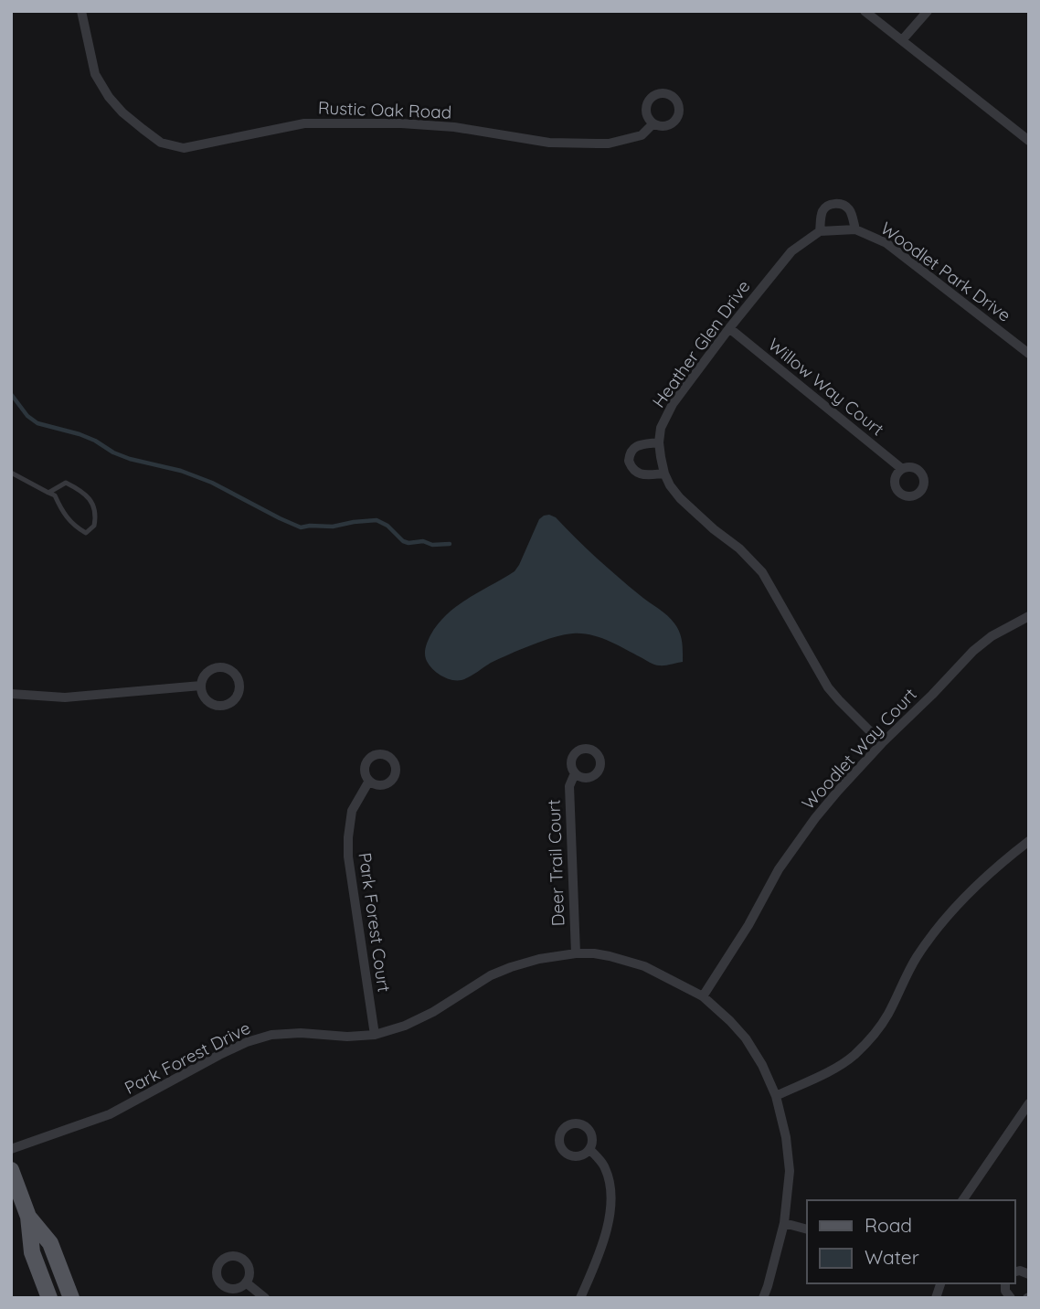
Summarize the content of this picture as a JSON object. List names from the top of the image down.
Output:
{
  "streets": {
    "street": [
      "Rustic Oak Road",
      "Woodlet Park Drive",
      "Heather Glen Drive",
      "Willow Way Court",
      "Woodlet Way Court",
      "Deer Trail Court",
      "Park Forest Court",
      "Park Forest Drive"
    ]
  },
  "crossings": [
    ["Woodlet Park Drive", "Heather Glen Drive"],
    ["Heather Glen Drive", "Willow Way Court"],
    ["Heather Glen Drive", "Woodlet Way Court"],
    ["Woodlet Way Court", "Park Forest Drive"],
    ["Deer Trail Court", "Park Forest Drive"],
    ["Park Forest Court", "Park Forest Drive"]
  ],
  "legend": ["Road", "Water"]
}
